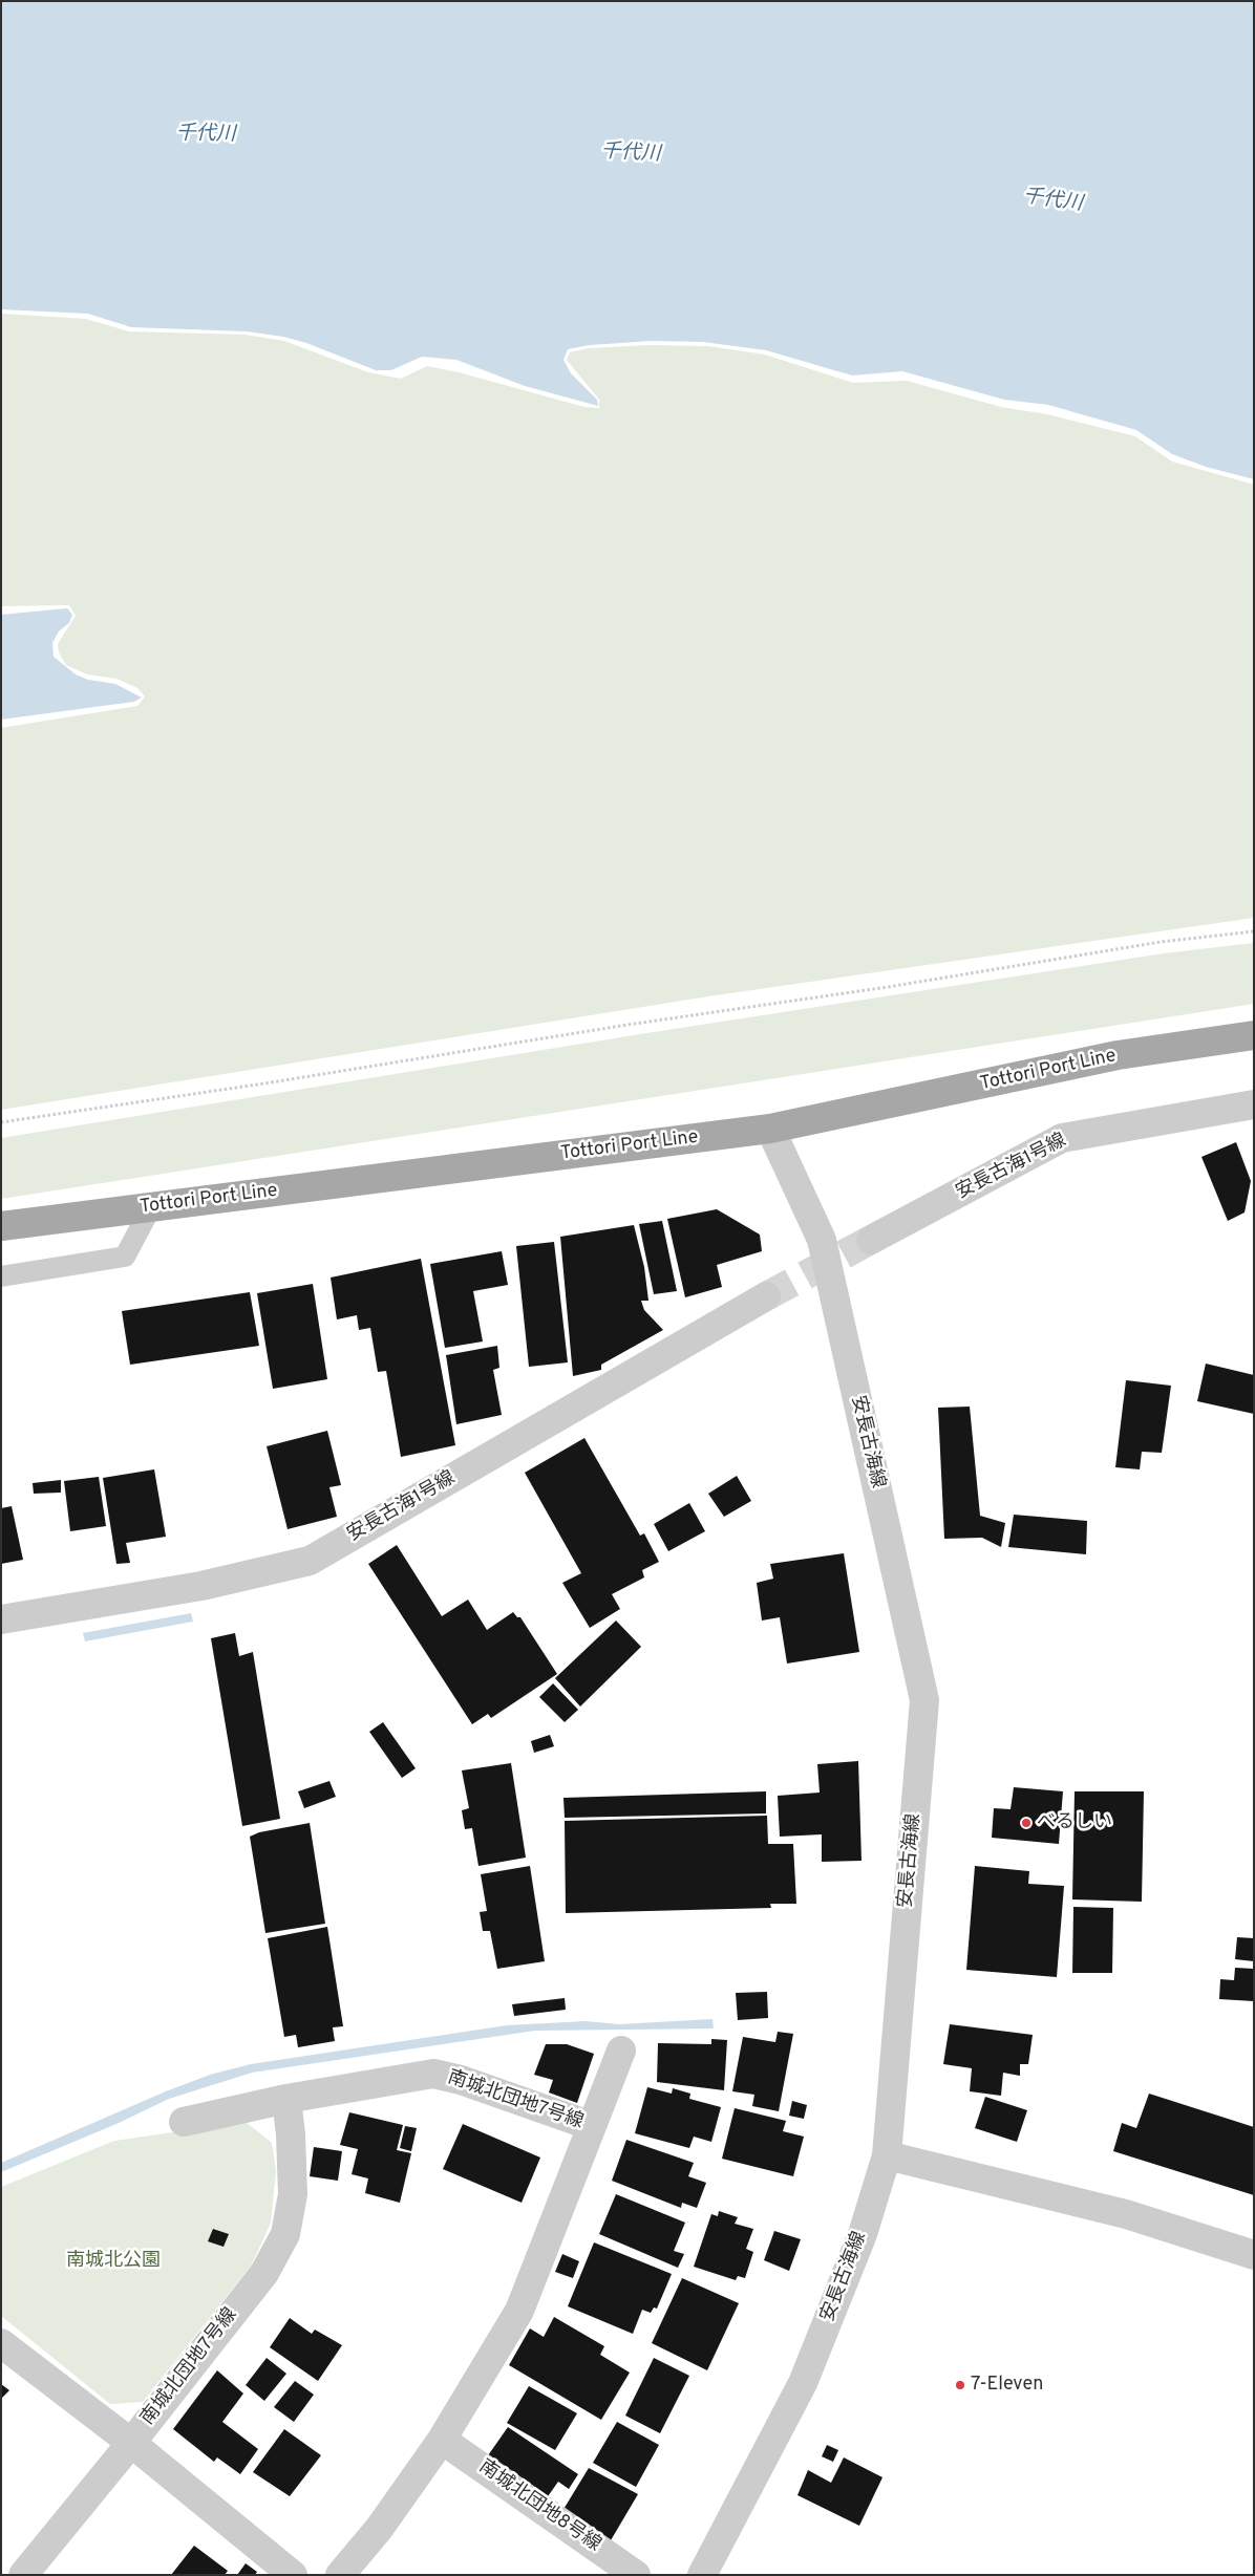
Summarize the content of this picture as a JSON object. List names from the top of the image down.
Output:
{
  "streets": {
    "main road": ["Tottori Port Line"],
    "street": [
      "安長古海1号線",
      "安長古海線",
      "南城北団地7号線",
      "南城北団地8号線"
    ]
  },
  "crossings": [
    ["Tottori Port Line", "安長古海線"],
    ["南城北団地7号線", "南城北団地8号線"]
  ],
  "water": ["千代川"],
  "parks": ["南城北公園"],
  "places": ["べるしい", "7-Eleven"]
}
